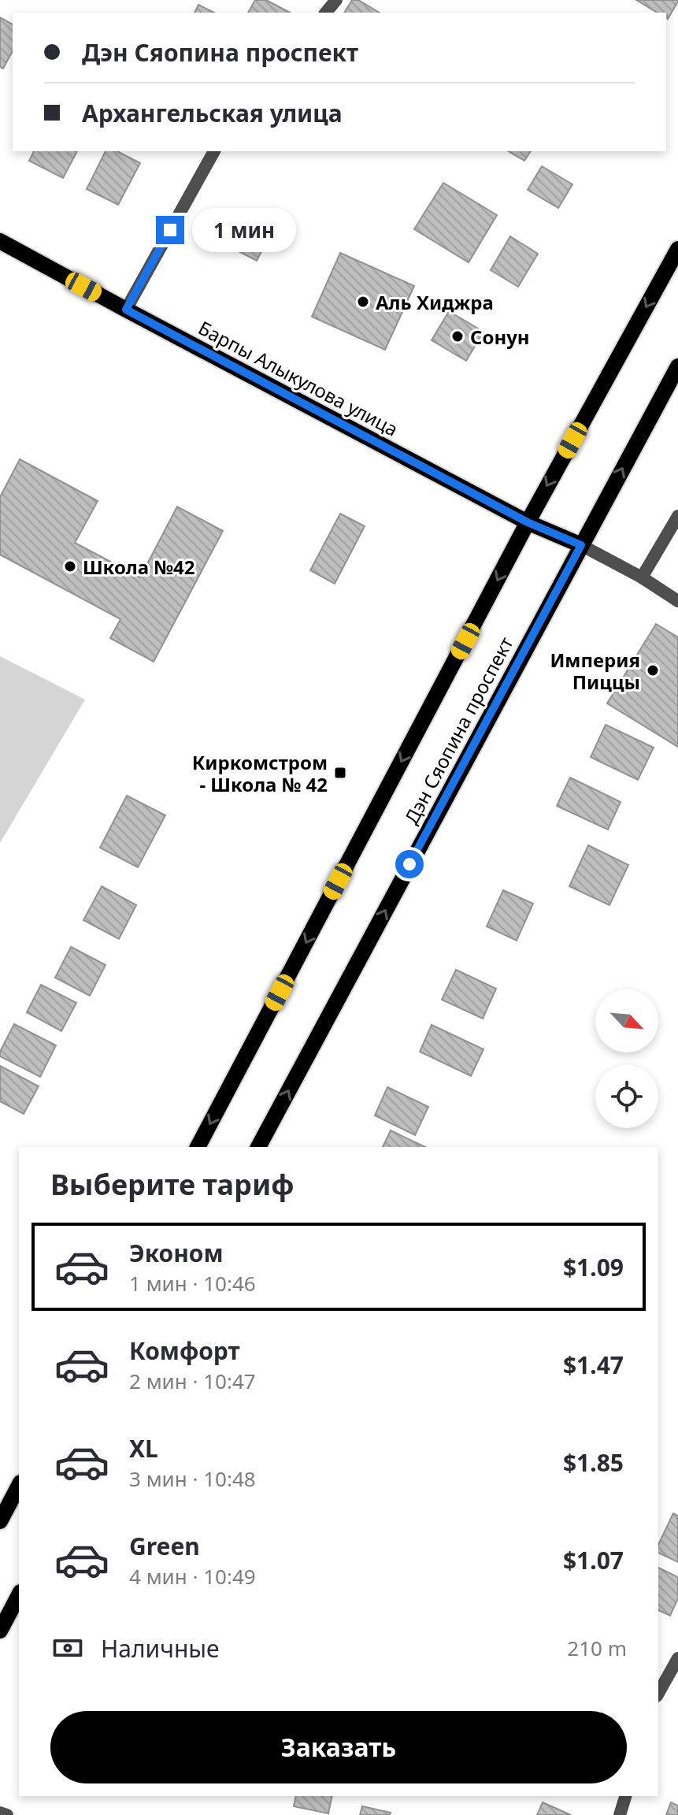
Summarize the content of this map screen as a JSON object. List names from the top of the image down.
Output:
{
  "streets": {
    "main road": ["Барпы Алыкулова улица", "Дэн Сяопина проспект"]
  },
  "crossings": [
    ["Барпы Алыкулова улица", "Дэн Сяопина проспект"]
  ],
  "places": {
    "other": [
      "Аль Хиджра",
      "Сонун",
      "Школа №42",
      "Империя Пиццы"
    ],
    "transit": ["Киркомстром - Школа № 42"]
  },
  "north": "bottom right",
  "page": {
    "banner": ["Дэн Сяопина проспект", "Архангельская улица"],
    "bubble": "1 мин",
    "heading": "Выберите тариф",
    "list": [
      {
        "name": "Эконом",
        "note": "1 мин · 10:46",
        "value": "$1.09"
      },
      {
        "name": "Комфорт",
        "note": "2 мин · 10:47",
        "value": "$1.47"
      },
      {
        "name": "XL",
        "note": "3 мин · 10:48",
        "value": "$1.85"
      },
      {
        "name": "Green",
        "note": "4 мин · 10:49",
        "value": "$1.07"
      }
    ],
    "pay": ["Наличные", "210 m"],
    "buttons": "Заказать"
  }
}
